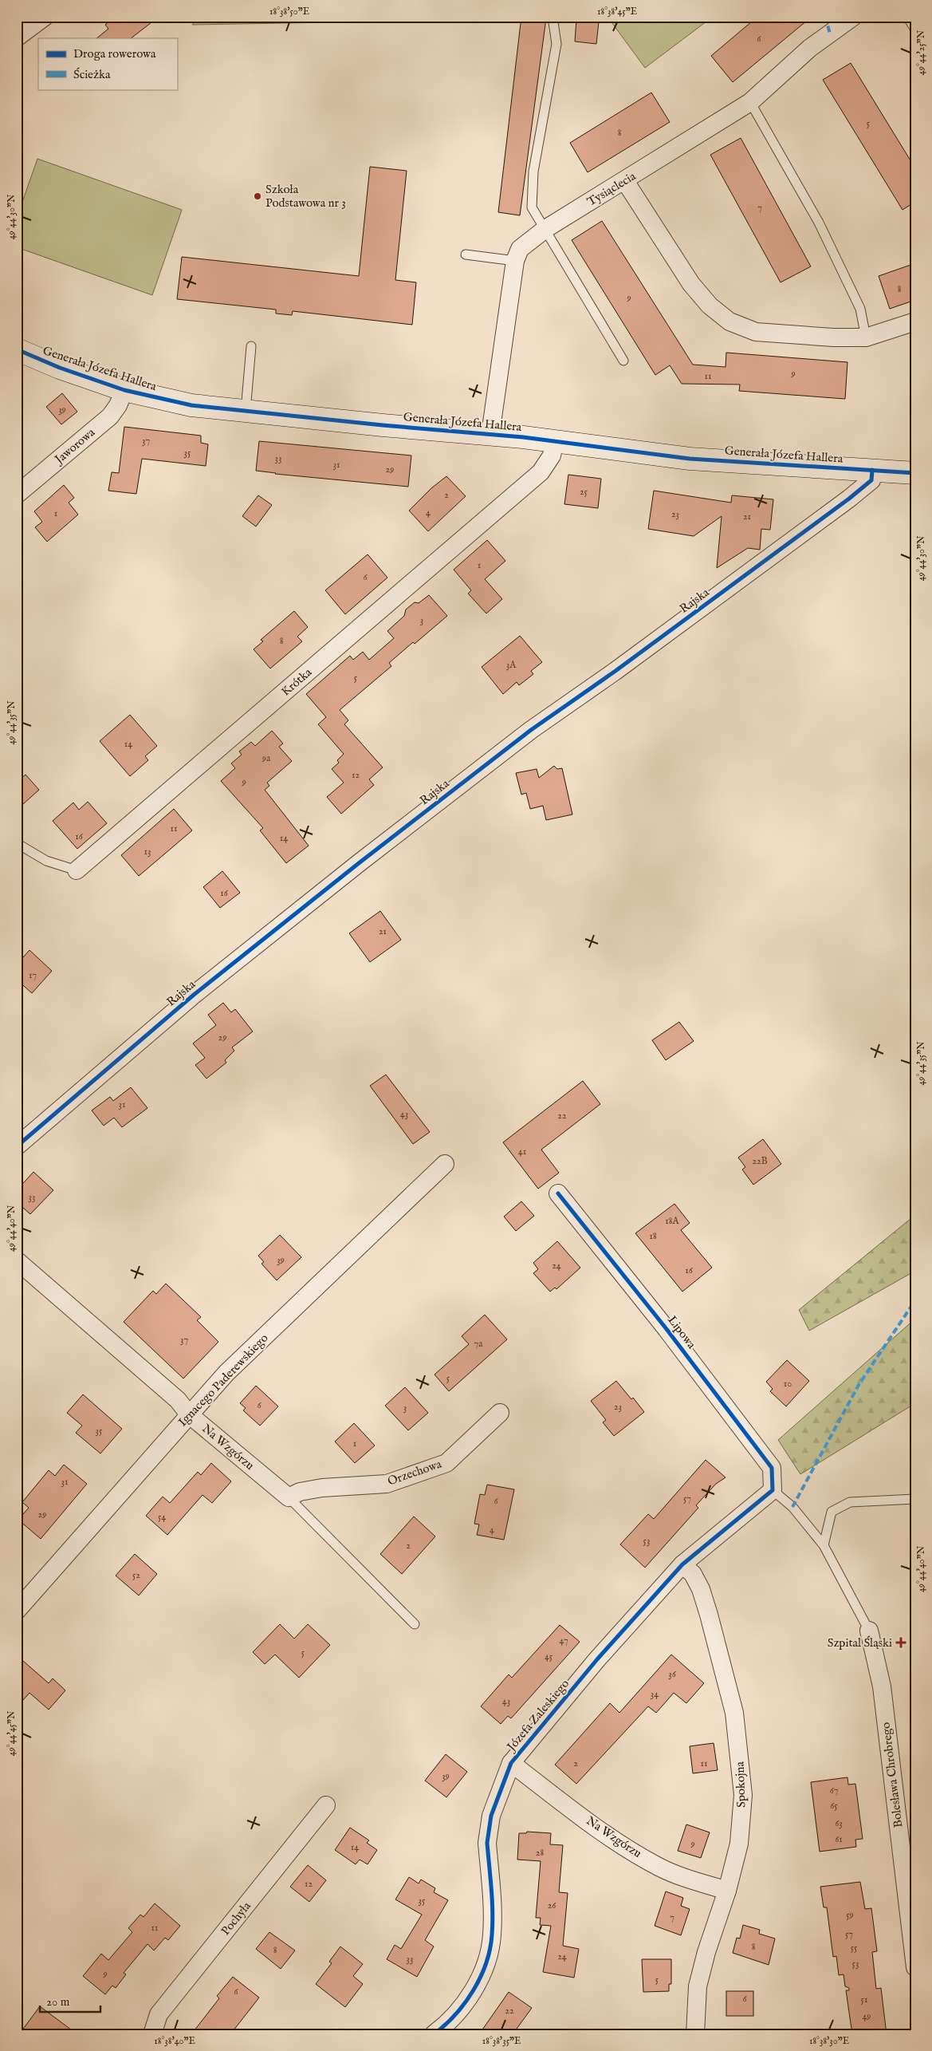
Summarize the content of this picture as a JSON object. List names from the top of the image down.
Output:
{
  "streets": {
    "street": [
      "Tysiąclecia",
      "Generała Józefa Hallera",
      "Jaworowa",
      "Rajska",
      "Krótka",
      "Lipowa",
      "Ignacego Paderewskiego",
      "Na Wzgórzu",
      "Orzechowa",
      "Józefa Zaleskiego",
      "Bolesława Chrobrego",
      "Spokojna",
      "Pochyła"
    ]
  },
  "crossings": [
    ["Tysiąclecia", "Generała Józefa Hallera"],
    ["Generała Józefa Hallera", "Jaworowa"],
    ["Generała Józefa Hallera", "Rajska"],
    ["Generała Józefa Hallera", "Krótka"],
    ["Lipowa", "Józefa Zaleskiego"],
    ["Ignacego Paderewskiego", "Na Wzgórzu"],
    ["Na Wzgórzu", "Orzechowa"],
    ["Na Wzgórzu", "Józefa Zaleskiego"],
    ["Na Wzgórzu", "Spokojna"],
    ["Józefa Zaleskiego", "Spokojna"]
  ],
  "places": {
    "other": ["Szkoła Podstawowa nr 3"],
    "health": ["Szpital Śląski"]
  },
  "house_numbers": [
    "6",
    "5",
    "8",
    "7",
    "8",
    "9",
    "9",
    "11",
    "39",
    "37",
    "35",
    "33",
    "31",
    "29",
    "25",
    "2",
    "4",
    "1",
    "23",
    "21",
    "1",
    "6",
    "3",
    "8",
    "3A",
    "5",
    "14",
    "9a",
    "12",
    "9",
    "11",
    "16",
    "14",
    "13",
    "16",
    "21",
    "17",
    "29",
    "31",
    "43",
    "22",
    "41",
    "22B",
    "33",
    "18A",
    "18",
    "39",
    "24",
    "16",
    "37",
    "7a",
    "5",
    "10",
    "6",
    "23",
    "3",
    "35",
    "1",
    "31",
    "57",
    "6",
    "29",
    "54",
    "4",
    "53",
    "2",
    "52",
    "47",
    "5",
    "45",
    "36",
    "34",
    "43",
    "2",
    "11",
    "39",
    "67",
    "65",
    "63",
    "61",
    "9",
    "14",
    "28",
    "12",
    "35",
    "26",
    "59",
    "7",
    "11",
    "57",
    "8",
    "55",
    "8",
    "24",
    "33",
    "53",
    "9",
    "5",
    "6",
    "6",
    "51",
    "22",
    "49"
  ],
  "legend": ["Droga rowerowa", "Ścieżka"],
  "scale_bar": "20 m",
  "coordinates": [
    "18°38'50\"E",
    "18°38'45\"E",
    "49°44'25\"N",
    "49°44'30\"N",
    "49°44'35\"N",
    "49°44'40\"N",
    "49°44'45\"N",
    "18°38'40\"E",
    "18°38'35\"E",
    "18°38'30\"E"
  ]
}
